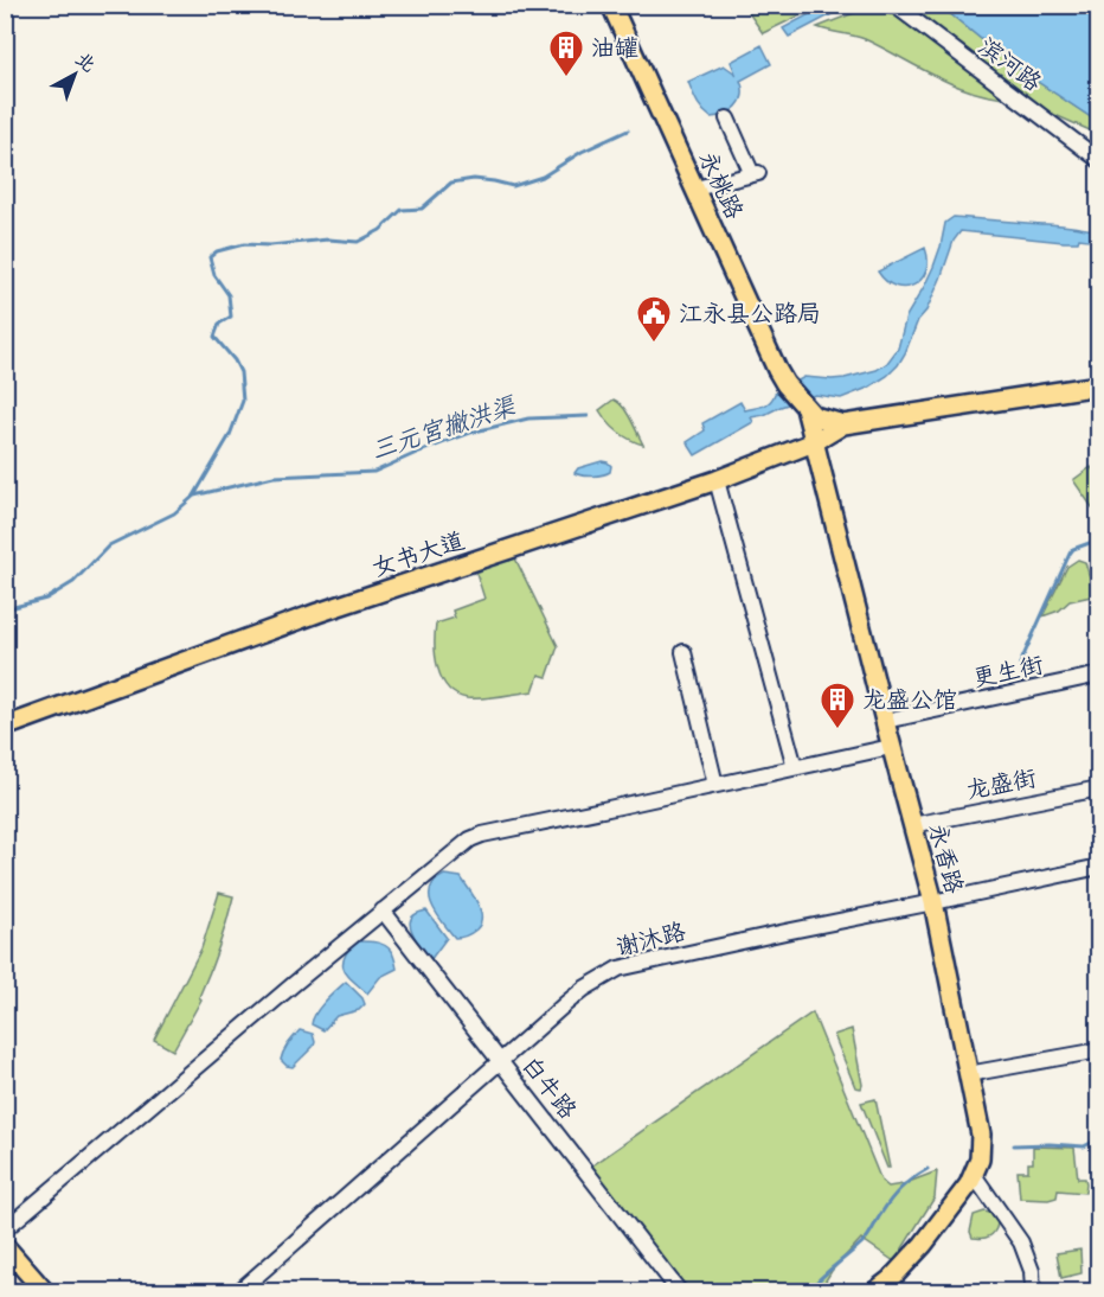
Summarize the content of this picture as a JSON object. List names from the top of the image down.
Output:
{
  "streets": {
    "main road": ["永桃路", "女书大道", "永香路"],
    "street": [
      "滨河路",
      "更生街",
      "龙盛街",
      "谢沐路",
      "白牛路"
    ]
  },
  "crossings": [
    ["永桃路", "永香路"],
    ["女书大道", "永香路"],
    ["更生街", "永香路"],
    ["龙盛街", "永香路"],
    ["永香路", "谢沐路"],
    ["谢沐路", "白牛路"]
  ],
  "water": ["三元宫撇洪渠"],
  "places": {
    "building": ["油罐", "龙盛公馆"],
    "public building": ["江永县公路局"]
  },
  "north": "top right"
}
